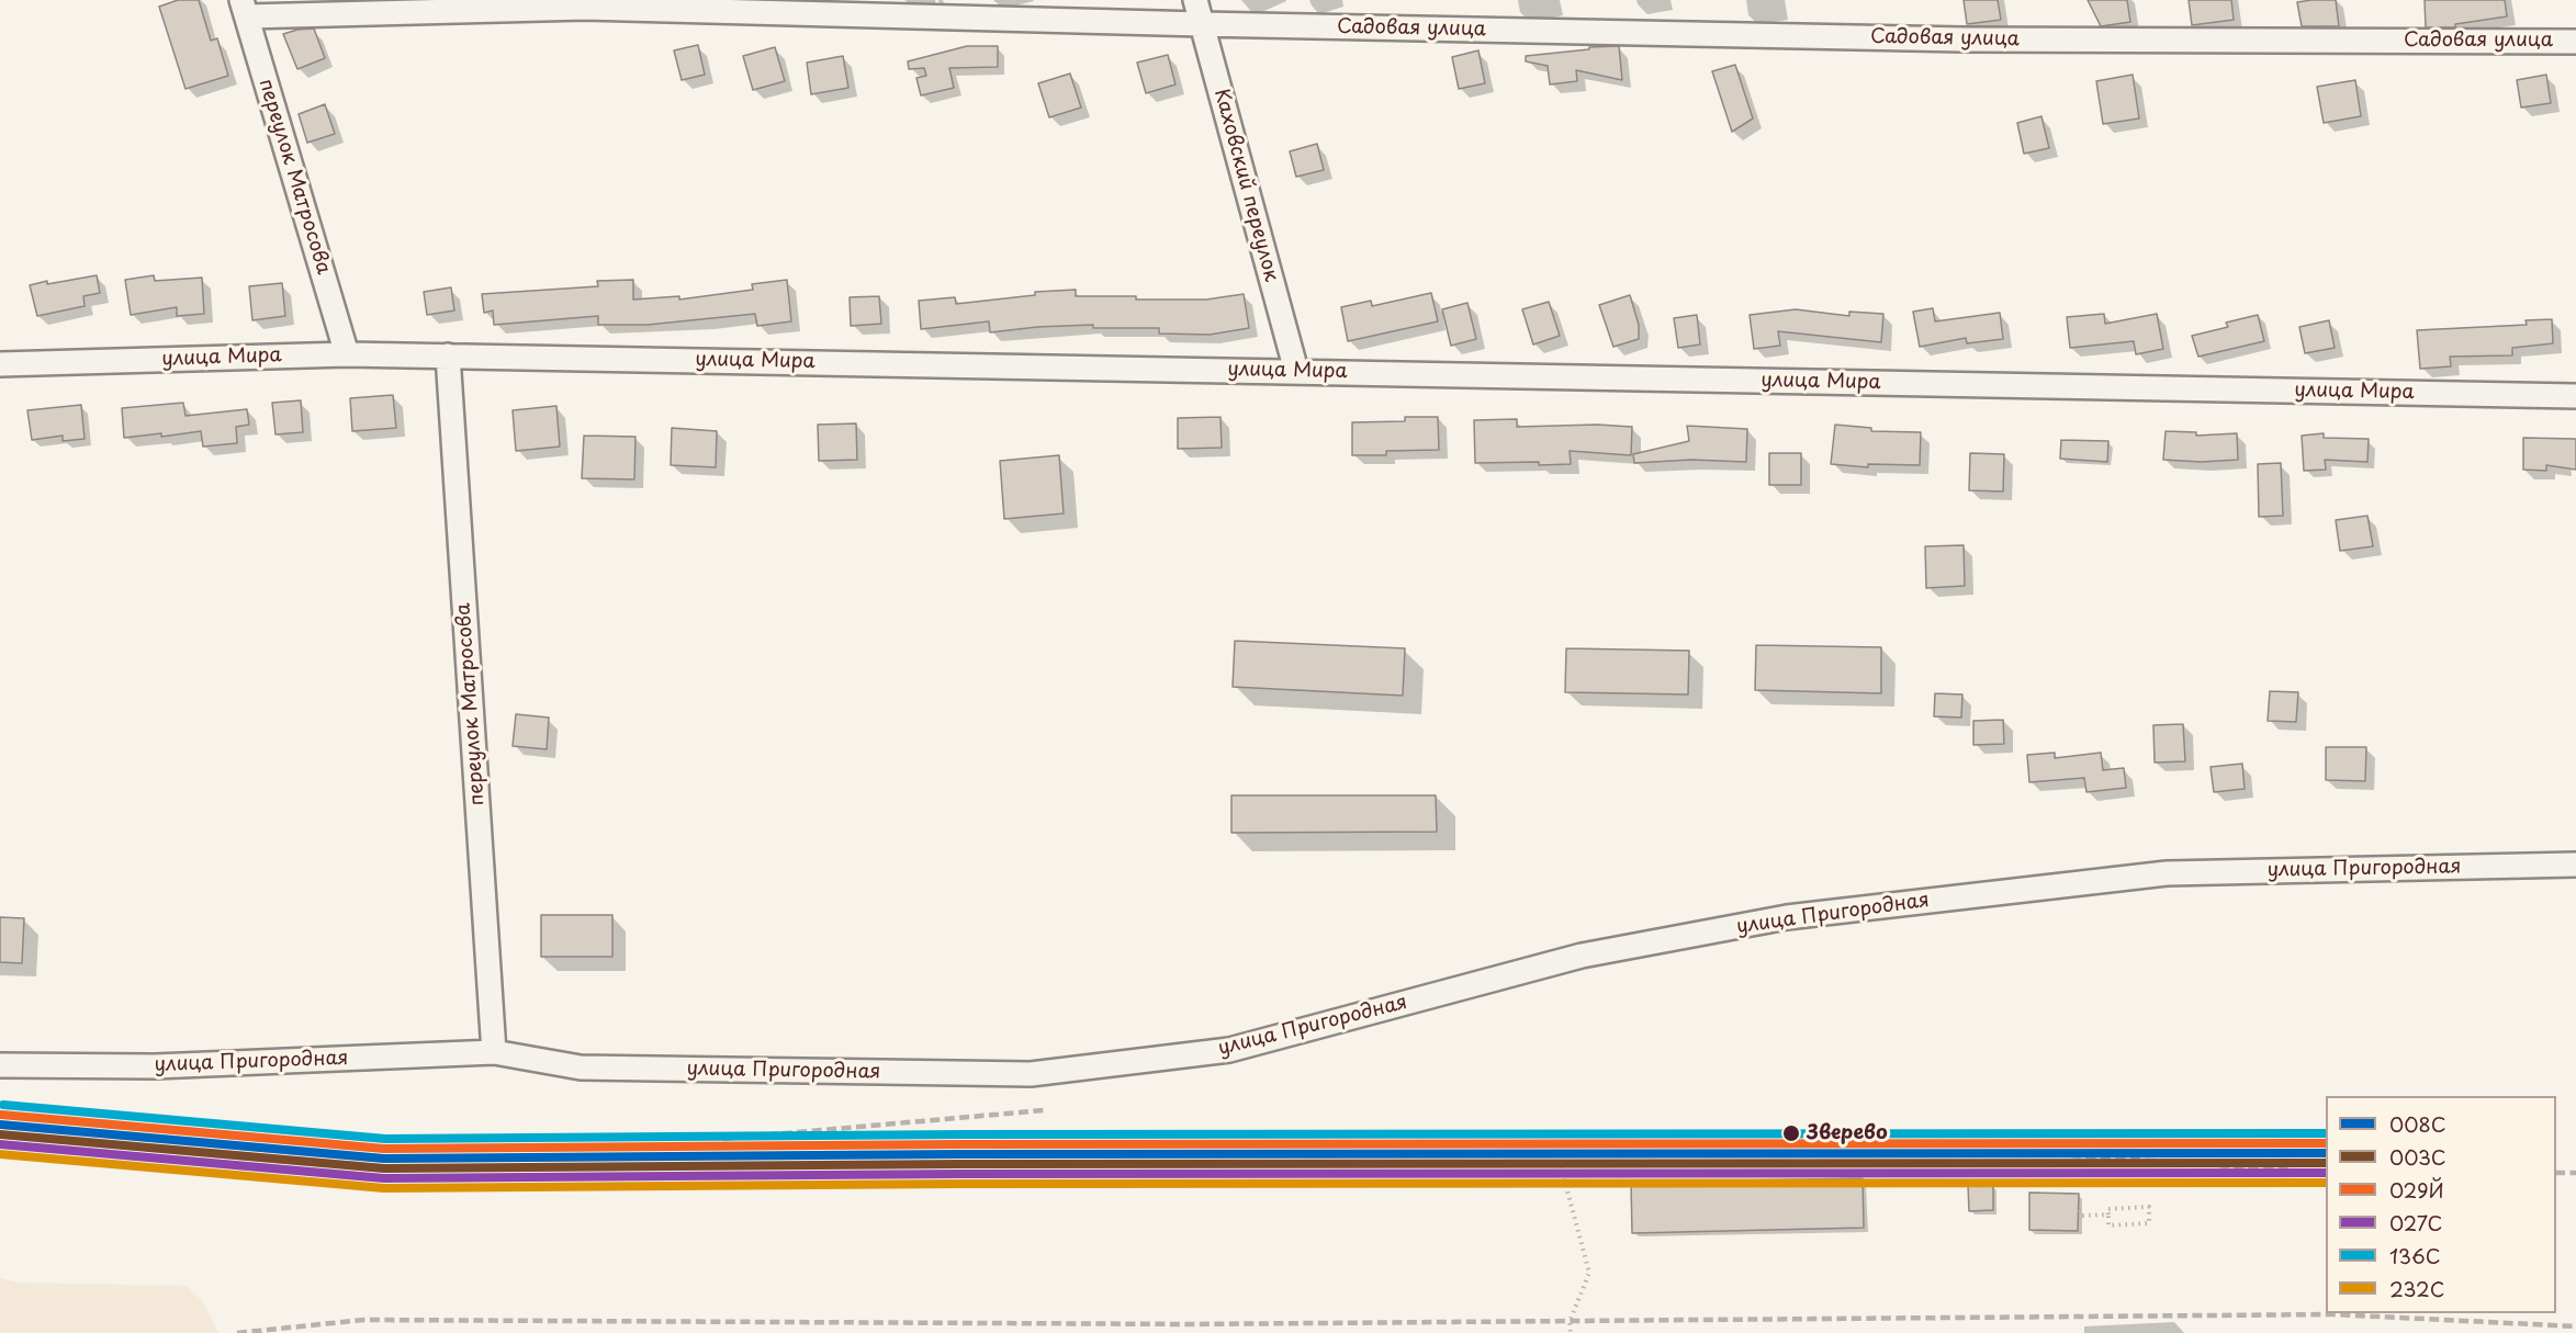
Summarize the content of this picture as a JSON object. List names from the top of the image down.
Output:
{
  "streets": {
    "street": [
      "Садовая улица",
      "переулок Матросова",
      "Каховский переулок",
      "улица Мира",
      "улица Пригородная"
    ]
  },
  "crossings": [
    ["Садовая улица", "переулок Матросова"],
    ["Садовая улица", "Каховский переулок"],
    ["переулок Матросова", "улица Мира"],
    ["переулок Матросова", "улица Пригородная"],
    ["Каховский переулок", "улица Мира"]
  ],
  "places": ["Зверево"],
  "lines": [
    "transit line 136С",
    "transit line 029Й",
    "transit line 008С",
    "transit line 003С",
    "transit line 027С",
    "transit line 232C"
  ],
  "legend": [
    "008С",
    "003С",
    "029Й",
    "027С",
    "136С",
    "232C"
  ]
}
